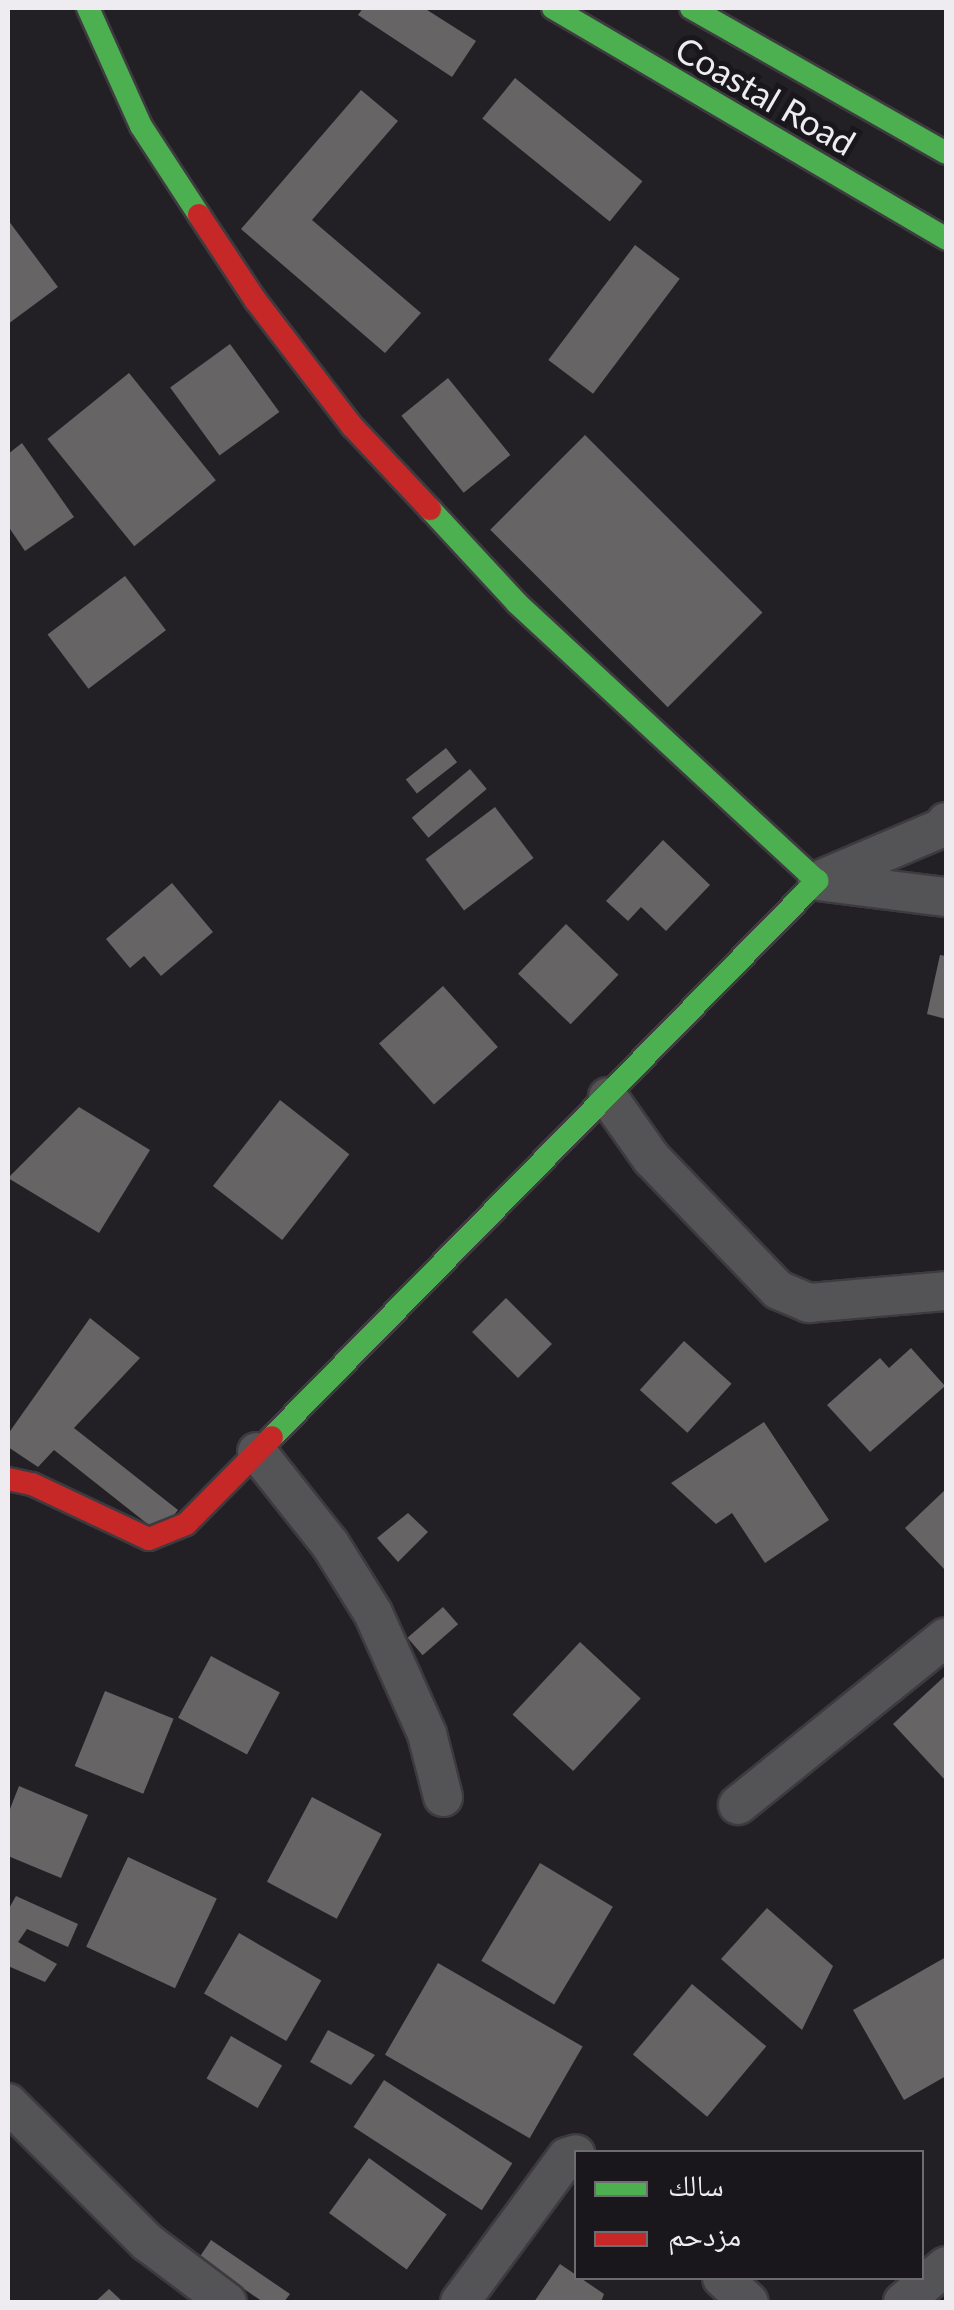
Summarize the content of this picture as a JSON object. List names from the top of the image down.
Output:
{
  "streets": {
    "main road": ["Coastal Road"]
  },
  "legend": ["سالك", "مزدحم"]
}
